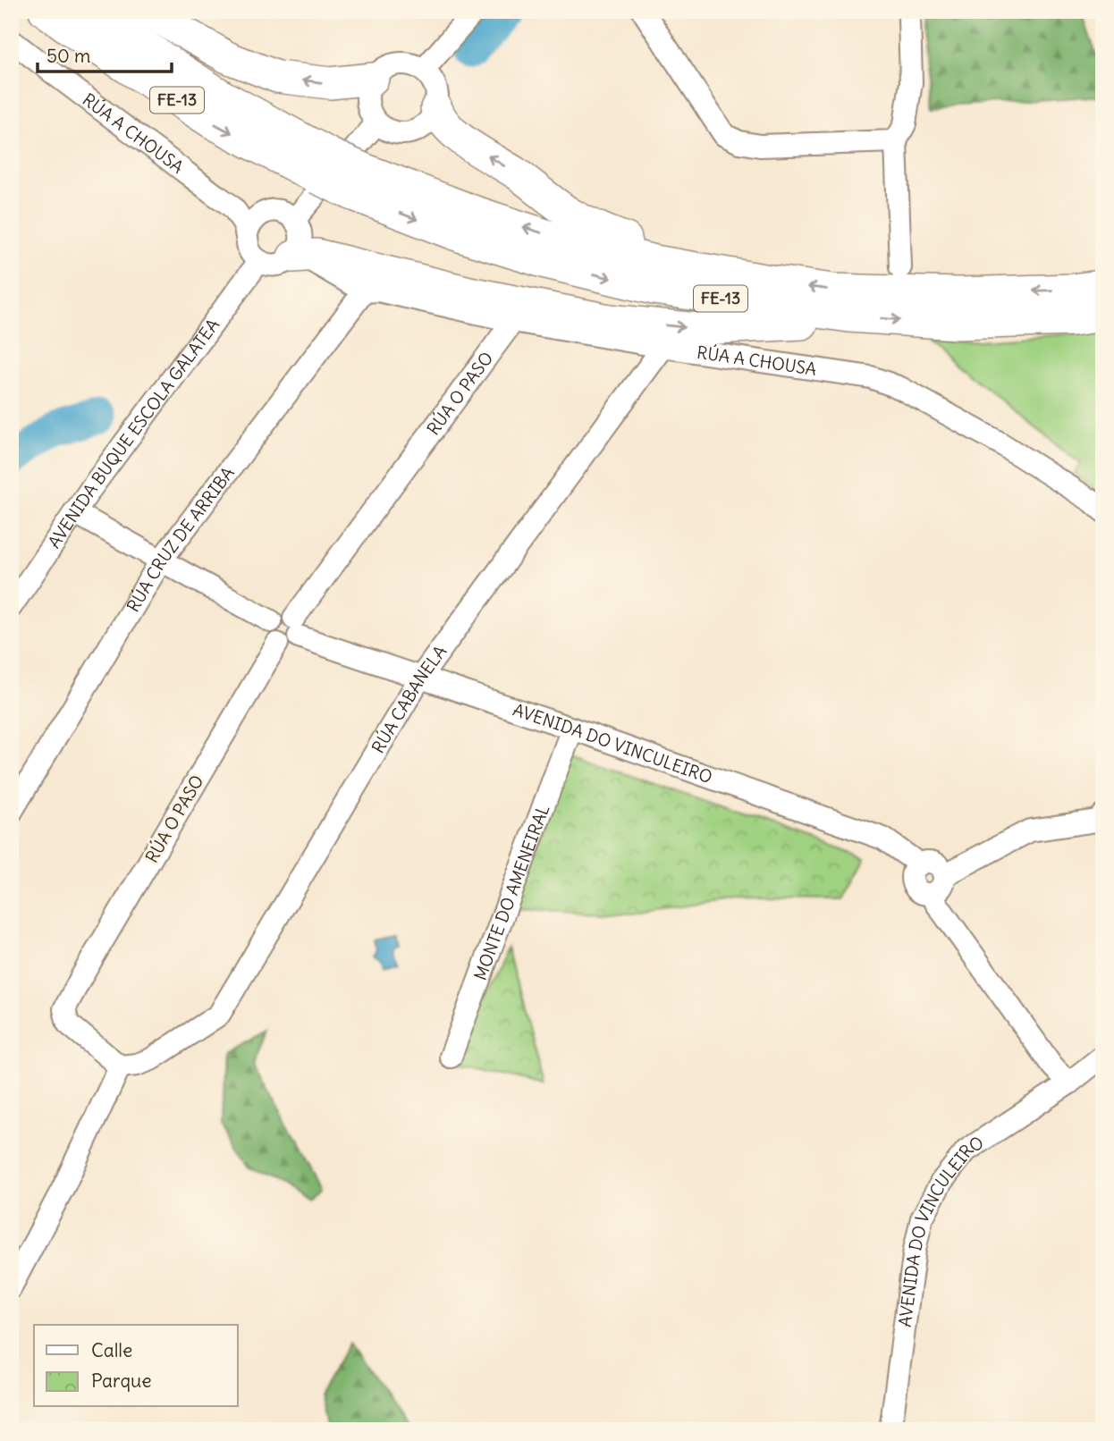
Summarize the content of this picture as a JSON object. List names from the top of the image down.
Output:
{
  "streets": {
    "highway": ["FE-13"],
    "street": [
      "RÚA A CHOUSA",
      "RÚA O PASO",
      "AVENIDA BUQUE ESCOLA GALATEA",
      "RÚA CRUZ DE ARRIBA",
      "RÚA CABANELA",
      "AVENIDA DO VINCULEIRO",
      "MONTE DO AMENEIRAL"
    ]
  },
  "crossings": [
    ["RÚA A CHOUSA", "RÚA O PASO"],
    ["RÚA A CHOUSA", "AVENIDA BUQUE ESCOLA GALATEA"],
    ["RÚA A CHOUSA", "RÚA CRUZ DE ARRIBA"],
    ["RÚA A CHOUSA", "RÚA CABANELA"],
    ["RÚA O PASO", "RÚA CABANELA"],
    ["RÚA O PASO", "AVENIDA DO VINCULEIRO"],
    ["RÚA CABANELA", "AVENIDA DO VINCULEIRO"],
    ["AVENIDA DO VINCULEIRO", "MONTE DO AMENEIRAL"]
  ],
  "legend": ["Calle", "Parque"],
  "scale_bar": "50 m"
}
